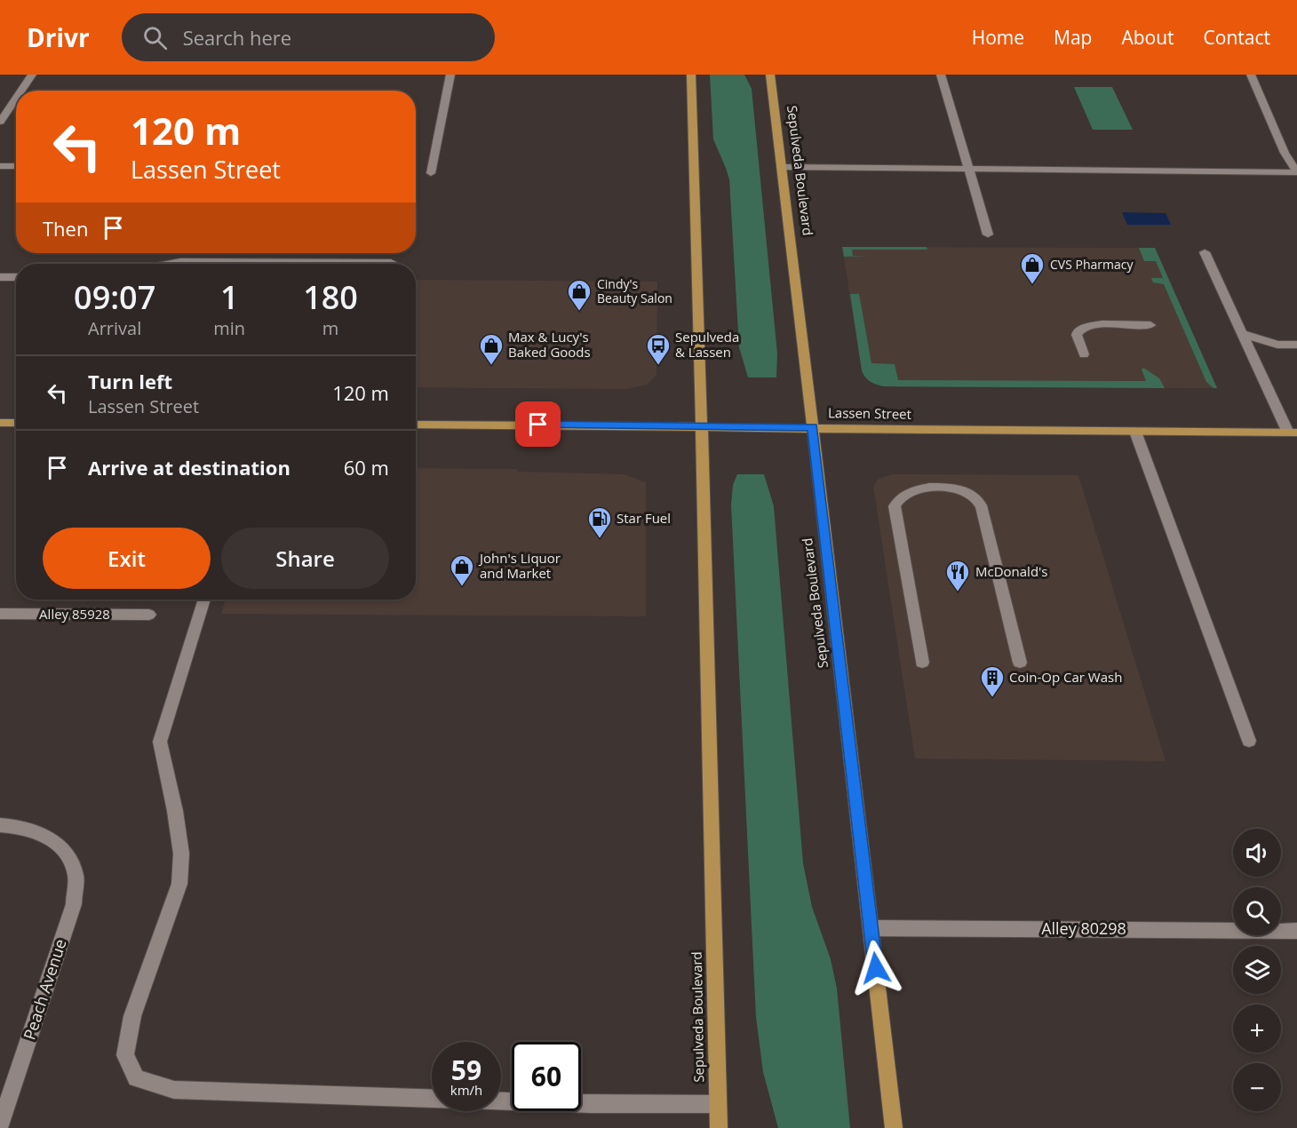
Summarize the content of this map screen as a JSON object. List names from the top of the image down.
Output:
{
  "streets": {
    "main road": ["Sepulveda Boulevard", "Lassen Street"],
    "street": ["Alley 85928", "Alley 80298", "Peach Avenue"]
  },
  "crossings": [
    ["Sepulveda Boulevard", "Lassen Street"],
    ["Sepulveda Boulevard", "Alley 80298"]
  ],
  "places": {
    "shop": [
      "CVS Pharmacy",
      "Cindy's Beauty Salon",
      "Max & Lucy's Baked Goods",
      "John's Liquor and Market"
    ],
    "bus stop": ["Sepulveda & Lassen"],
    "fuel station": ["Star Fuel"],
    "restaurant": ["McDonald's"],
    "building": ["Coin-Op Car Wash"]
  },
  "page": {
    "header": "Drivr",
    "search": "Search here",
    "nav": [
      "Home",
      "Map",
      "About",
      "Contact"
    ],
    "turn": ["120 m", "Lassen Street"],
    "then": "Then",
    "eta": [
      "09:07",
      "Arrival",
      "1",
      "min",
      "180",
      "m"
    ],
    "list": [
      {
        "name": "Turn left",
        "note": "Lassen Street",
        "value": "120 m"
      },
      {
        "name": "Arrive at destination",
        "value": "60 m"
      }
    ],
    "buttons": ["Exit", "Share"],
    "map_buttons": ["+", "−"],
    "speed": "59 km/h",
    "limit": "60"
  }
}
